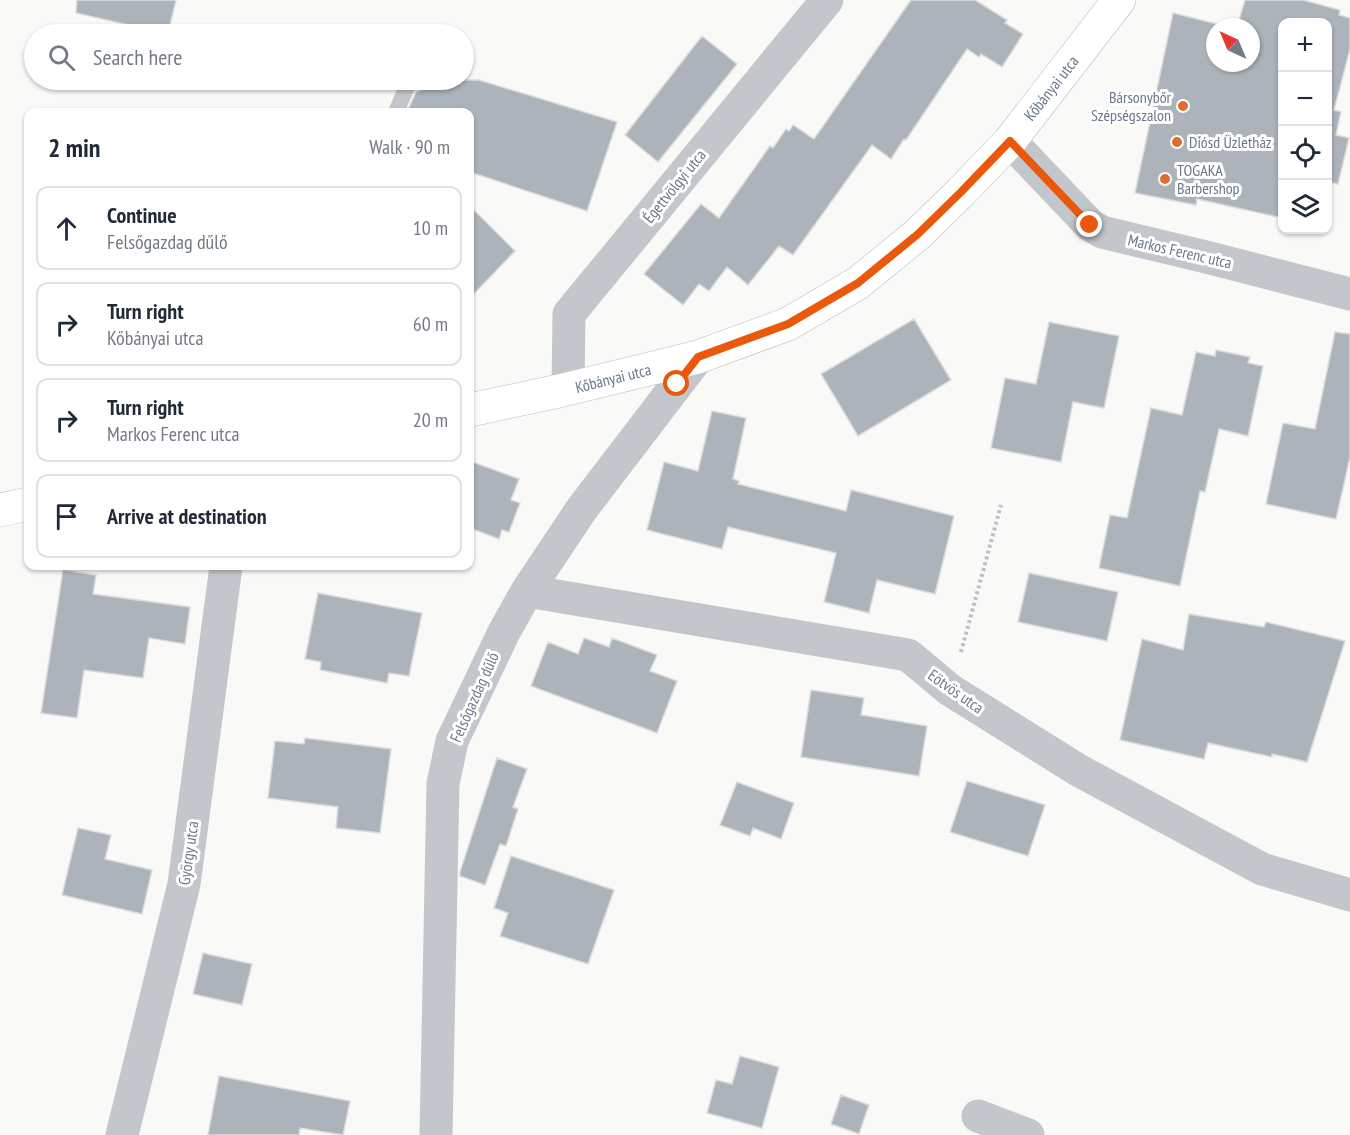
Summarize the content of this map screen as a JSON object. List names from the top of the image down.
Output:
{
  "streets": {
    "street": [
      "Kőbányai utca",
      "Égettvölgyi utca",
      "Markos Ferenc utca",
      "Eötvös utca",
      "Felsőgazdag dűlő",
      "György utca"
    ]
  },
  "crossings": [
    ["Kőbányai utca", "Égettvölgyi utca"],
    ["Kőbányai utca", "Markos Ferenc utca"],
    ["Kőbányai utca", "Felsőgazdag dűlő"],
    ["Eötvös utca", "Felsőgazdag dűlő"]
  ],
  "places": ["Bársonybőr Szépségszalon", "Diósd Üzletház", "TOGAKA Barbershop"],
  "north": "top left",
  "page": {
    "map_buttons": ["+", "−"],
    "search": "Search here",
    "heading": ["2 min", "Walk · 90 m"],
    "list": [
      ["Continue", "Felsőgazdag dűlő", "10 m"],
      ["Turn right", "Kőbányai utca", "60 m"],
      ["Turn right", "Markos Ferenc utca", "20 m"],
      "Arrive at destination"
    ]
  }
}
